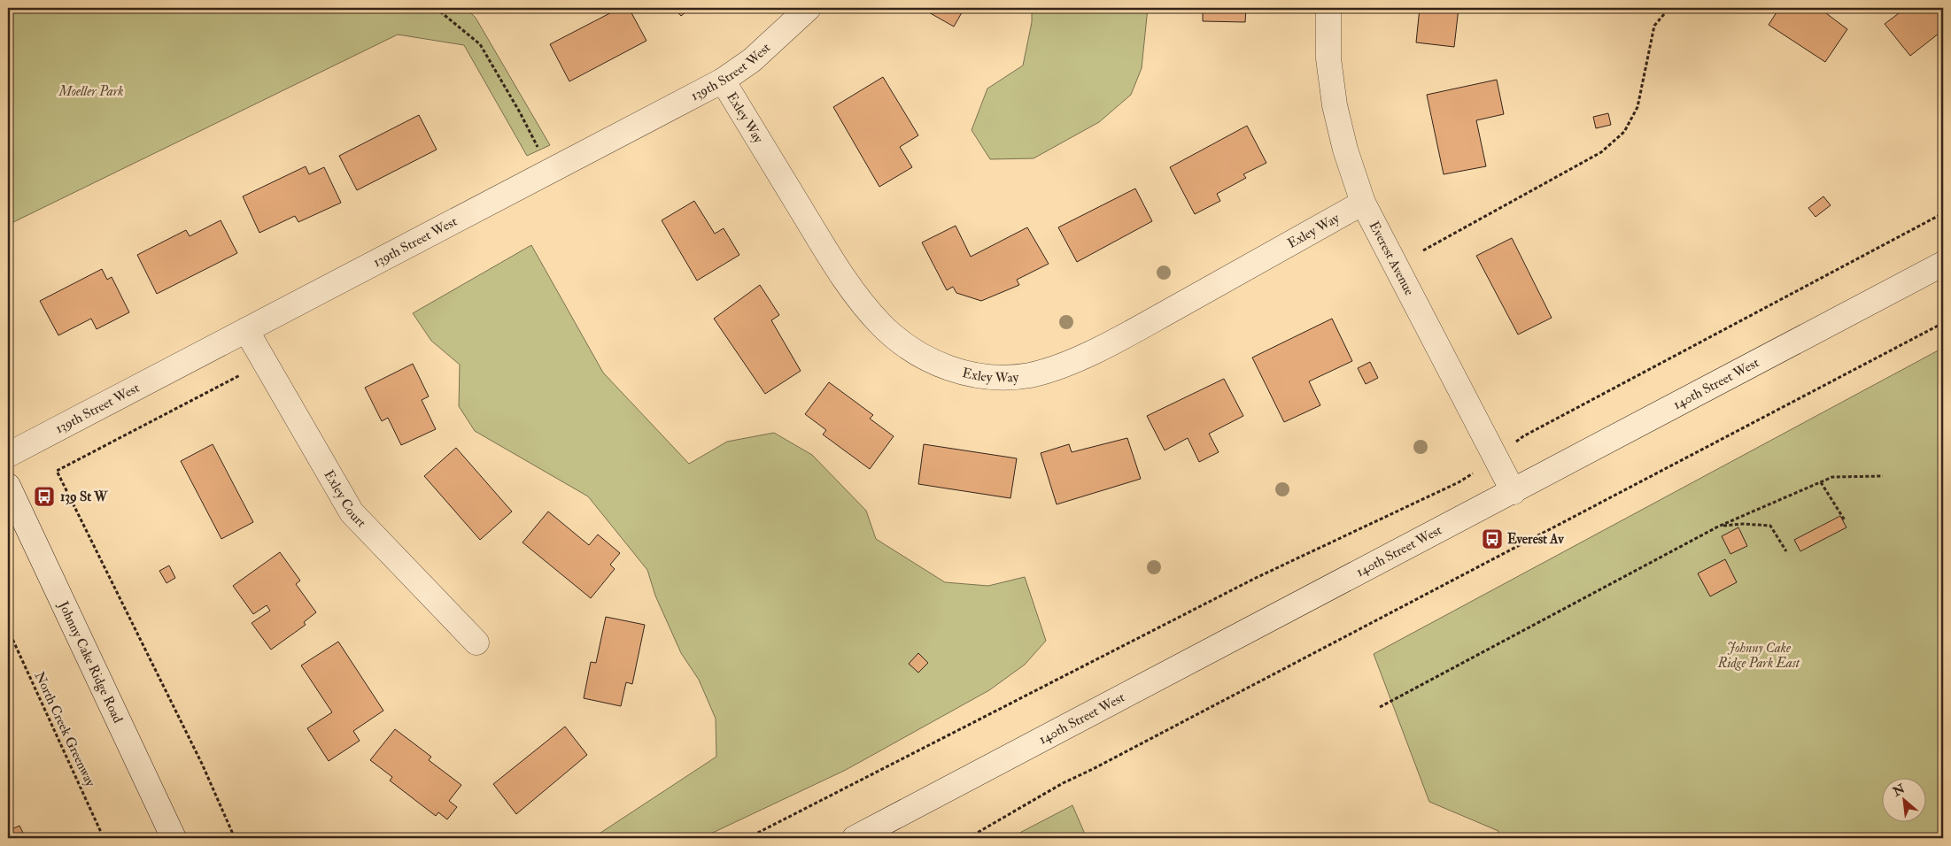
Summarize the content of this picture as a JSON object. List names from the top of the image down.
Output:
{
  "streets": {
    "street": [
      "139th Street West",
      "Exley Way",
      "Everest Avenue",
      "140th Street West",
      "Exley Court",
      "Johnny Cake Ridge Road"
    ],
    "path": ["North Creek Greenway"]
  },
  "crossings": [
    ["139th Street West", "Exley Way"],
    ["139th Street West", "Exley Court"],
    ["Exley Way", "Everest Avenue"],
    ["Everest Avenue", "140th Street West"]
  ],
  "parks": ["Moeller Park", "Johnny Cake Ridge Park East"],
  "places": {
    "bus stop": ["139 St W", "Everest Av"]
  },
  "north": "top left"
}
